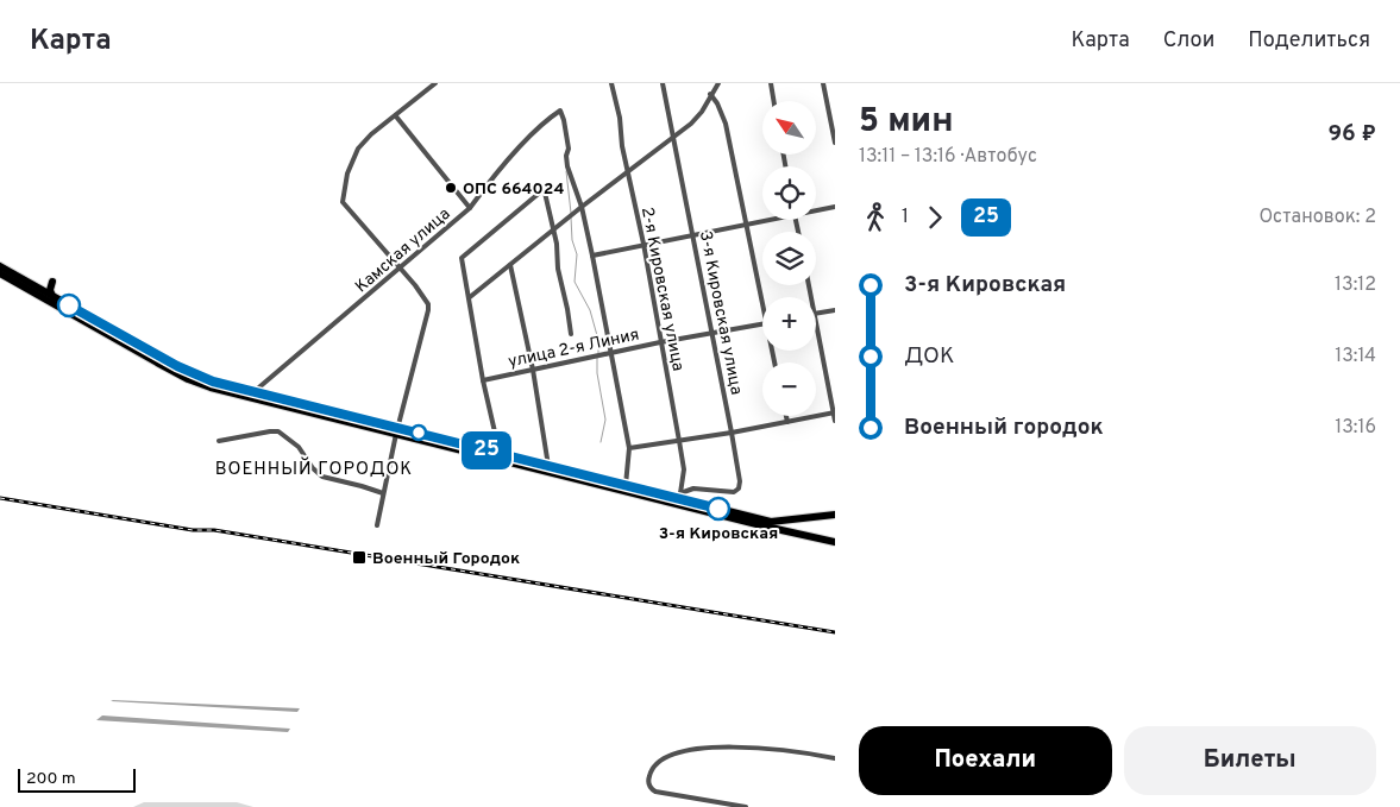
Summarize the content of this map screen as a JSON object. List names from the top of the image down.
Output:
{
  "streets": {
    "street": [
      "Камская улица",
      "2-я Кировская улица",
      "3-я Кировская улица",
      "улица 2-я Линия"
    ]
  },
  "crossings": [
    ["2-я Кировская улица", "3-я Кировская улица"],
    ["2-я Кировская улица", "улица 2-я Линия"],
    ["3-я Кировская улица", "улица 2-я Линия"]
  ],
  "districts": ["ВОЕННЫЙ ГОРОДОК"],
  "places": {
    "other": ["ОПС 664024", "3-я Кировская"],
    "transit": ["Военный Городок"]
  },
  "lines": ["bus line 25"],
  "scale_bar": "200 m",
  "north": "top left",
  "page": {
    "header": "Карта",
    "nav": ["Карта", "Слои", "Поделиться"],
    "on_map": "25",
    "heading": ["5 мин", "13:11 – 13:16 · Автобус", "96 ₽"],
    "map_buttons": ["+", "−"],
    "legs": ["1", "25", "Остановок: 2"],
    "list": [
      {
        "name": "3-я Кировская",
        "value": "13:12"
      },
      {
        "name": "ДОК",
        "value": "13:14"
      },
      {
        "name": "Военный городок",
        "value": "13:16"
      }
    ],
    "buttons": ["Поехали", "Билеты"],
    "scale": "200 m"
  }
}
